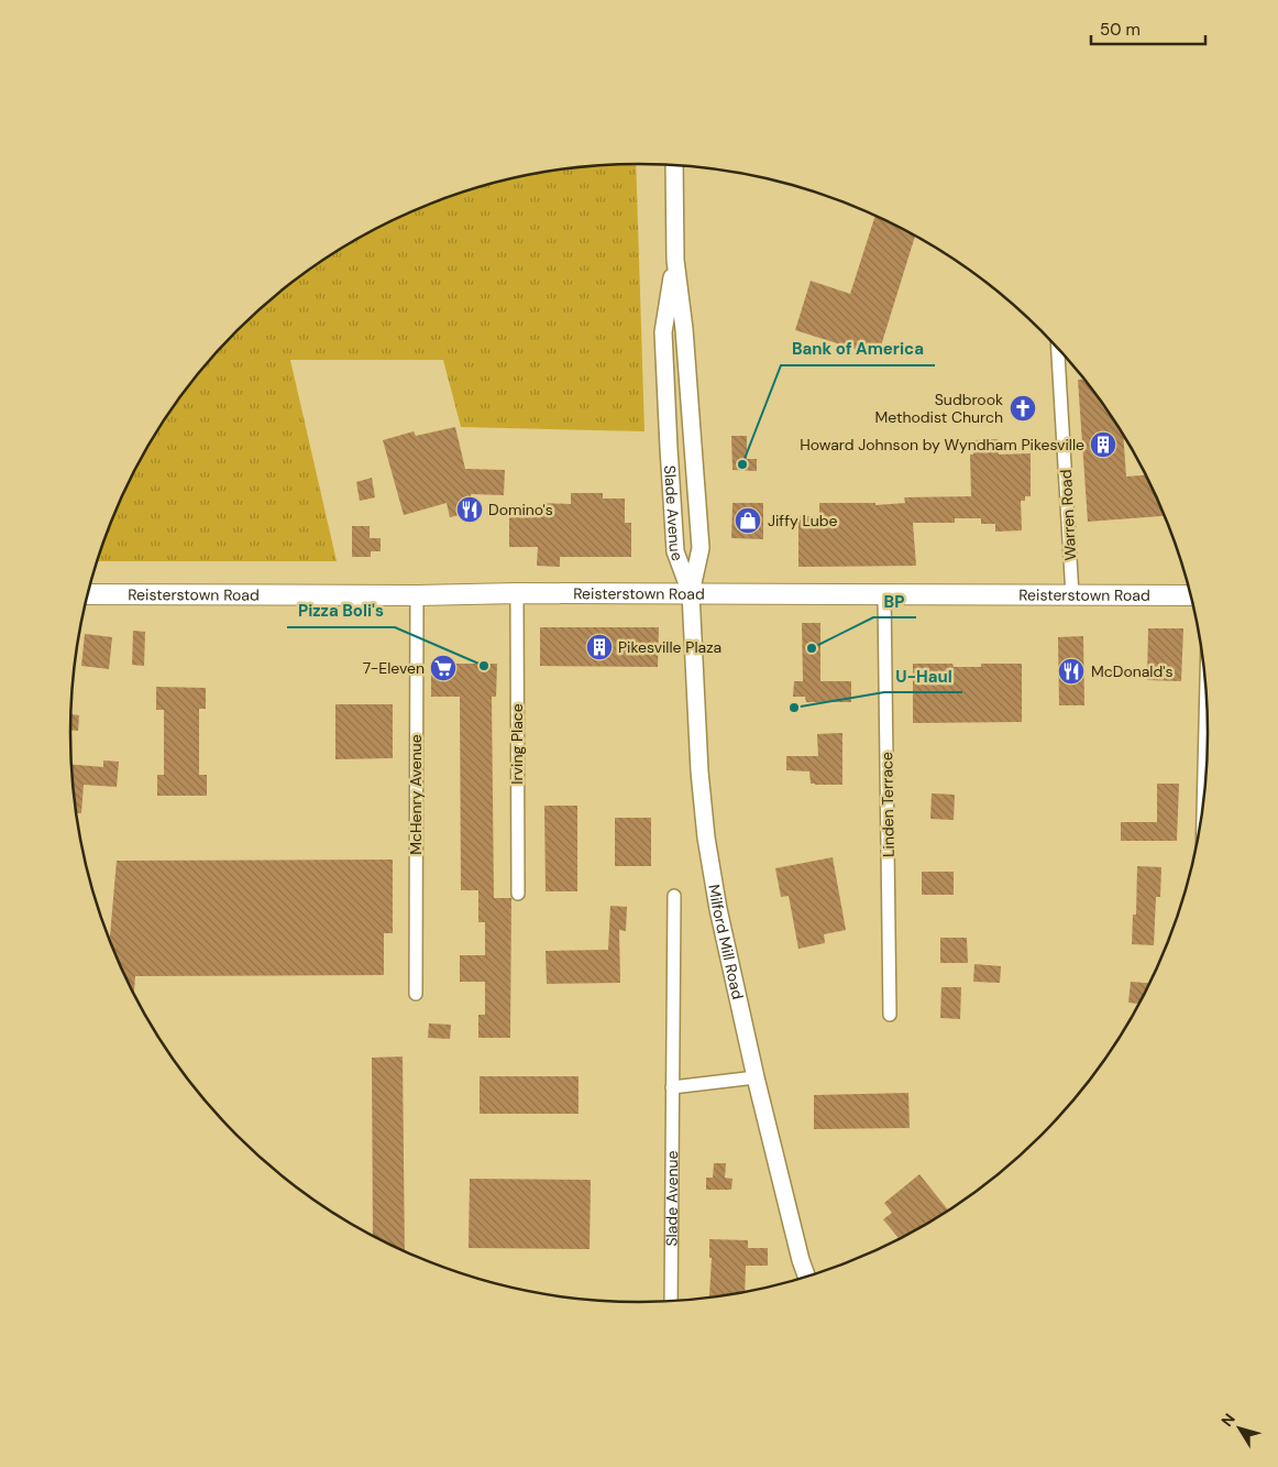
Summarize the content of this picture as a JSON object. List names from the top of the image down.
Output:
{
  "streets": {
    "main road": ["Slade Avenue", "Reisterstown Road", "Milford Mill Road"],
    "street": [
      "Warren Road",
      "Irving Place",
      "McHenry Avenue",
      "Linden Terrace"
    ]
  },
  "crossings": [
    ["Slade Avenue", "Reisterstown Road"],
    ["Slade Avenue", "Milford Mill Road"],
    ["Warren Road", "Reisterstown Road"],
    ["Reisterstown Road", "Irving Place"],
    ["Reisterstown Road", "McHenry Avenue"],
    ["Reisterstown Road", "Linden Terrace"],
    ["Reisterstown Road", "Milford Mill Road"]
  ],
  "places": {
    "church": ["Sudbrook Methodist Church"],
    "building": ["Howard Johnson by Wyndham Pikesville", "Pikesville Plaza"],
    "other": [
      "Bank of America",
      "BP",
      "Pizza Boli's",
      "U-Haul"
    ],
    "restaurant": ["Domino's", "McDonald's"],
    "shop": ["Jiffy Lube"],
    "supermarket": ["7-Eleven"]
  },
  "scale_bar": "50 m",
  "north": "top left"
}
